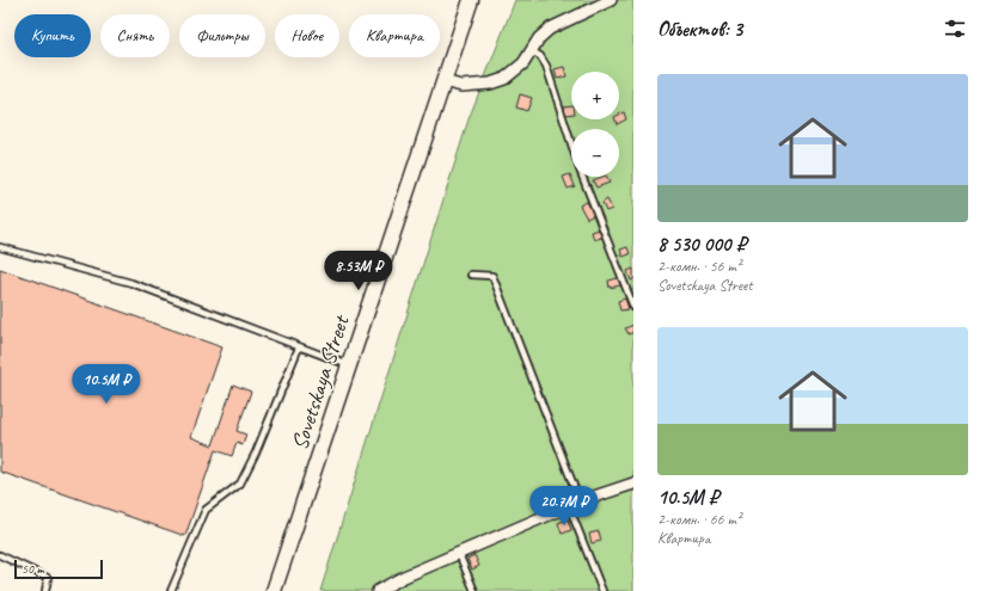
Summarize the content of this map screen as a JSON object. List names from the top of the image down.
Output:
{
  "streets": {
    "main road": ["Sovetskaya Street"]
  },
  "scale_bar": "50 m",
  "page": {
    "heading": "Объектов: 3",
    "chip": [
      "Купить",
      "Снять",
      "Фильтры",
      "Новое",
      "Квартира"
    ],
    "list": [
      {
        "name": "8 530 000 ₽",
        "note": "2-комн. · 56 m² · Sovetskaya Street"
      },
      {
        "name": "10.5M ₽",
        "note": "2-комн. · 66 m² · Квартира"
      }
    ],
    "map_buttons": ["+", "−"],
    "price": ["8.53M ₽", "10.5M ₽", "20.7M ₽"],
    "scale": "50 m"
  }
}
